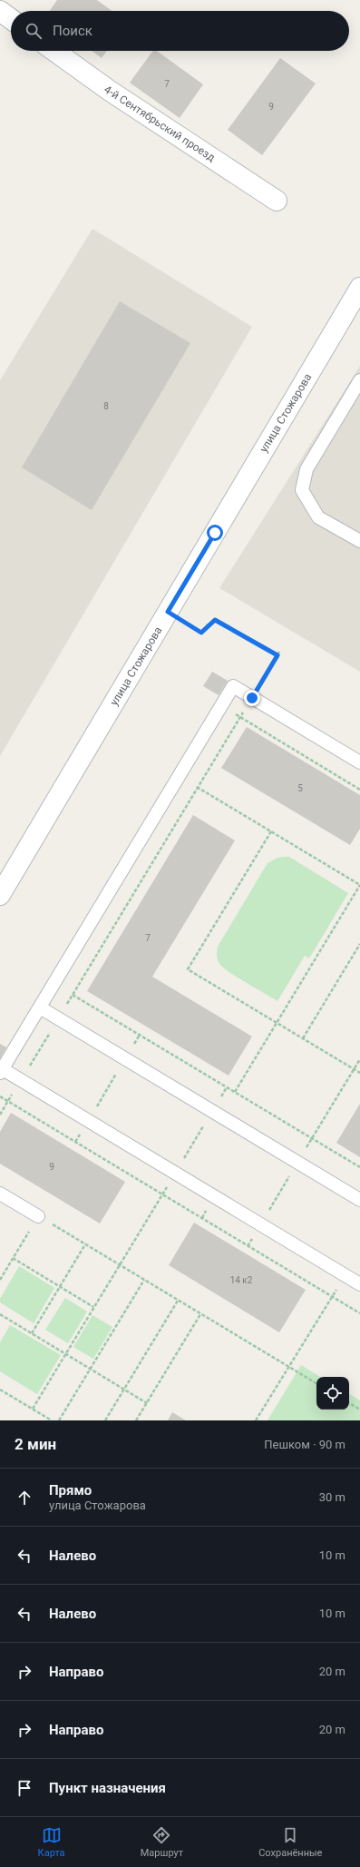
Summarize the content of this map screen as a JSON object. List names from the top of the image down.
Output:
{
  "streets": {
    "street": ["4-й Сентябрьский проезд", "улица Стожарова"]
  },
  "house_numbers": [
    "7",
    "9",
    "8",
    "5",
    "7",
    "9",
    "14 к2"
  ],
  "page": {
    "search": "Поиск",
    "heading": ["2 мин", "Пешком · 90 m"],
    "list": [
      ["Прямо", "улица Стожарова", "30 m"],
      ["Налево", "10 m"],
      ["Налево", "10 m"],
      ["Направо", "20 m"],
      ["Направо", "20 m"],
      "Пункт назначения"
    ],
    "nav": ["Карта", "Маршрут", "Сохранённые"]
  }
}
